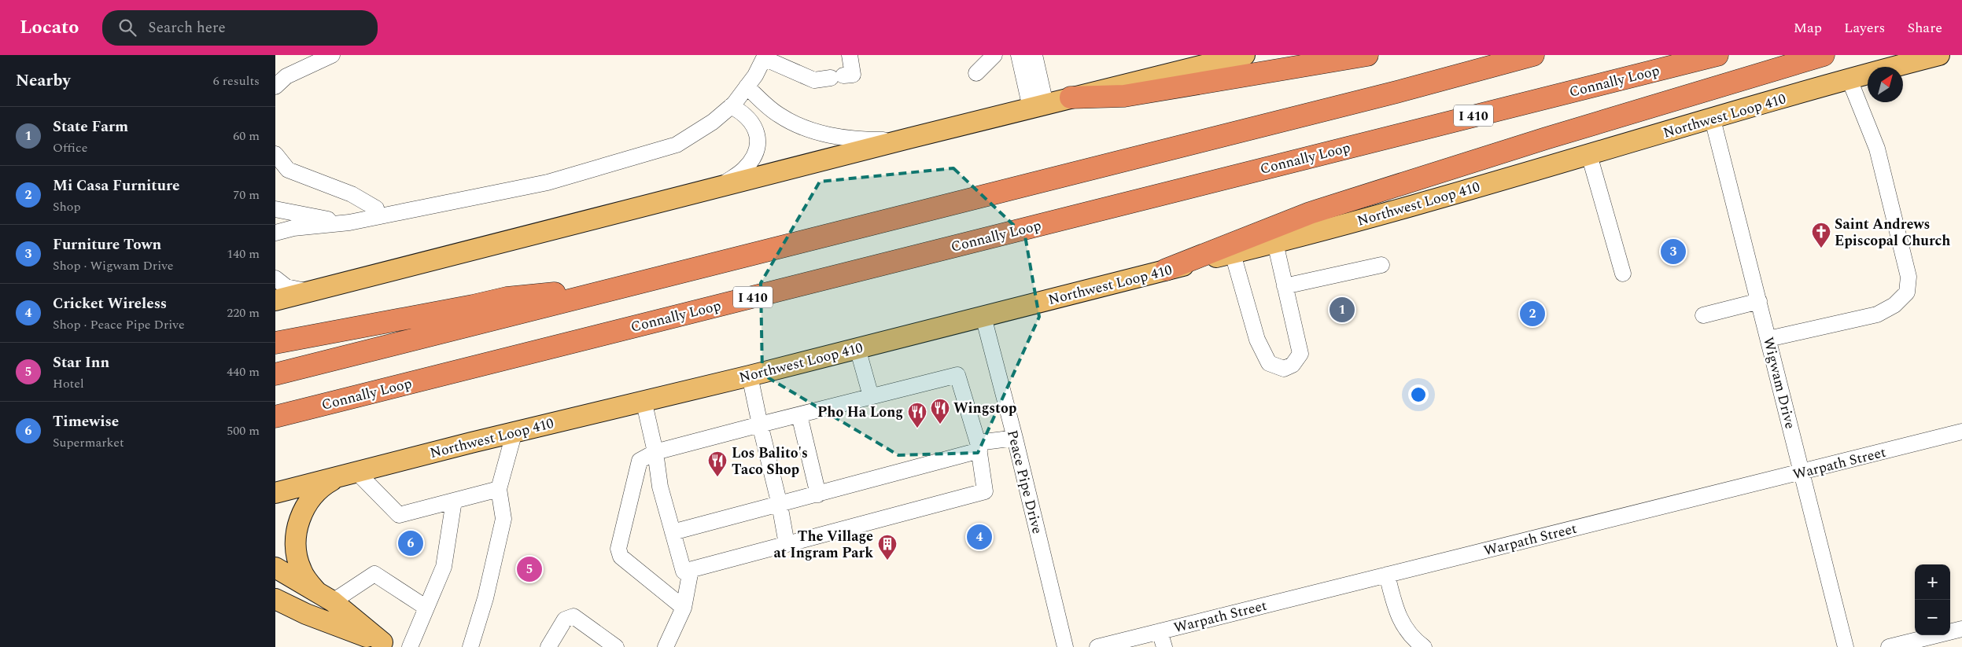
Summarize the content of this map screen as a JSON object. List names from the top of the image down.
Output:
{
  "streets": {
    "highway": ["Connally Loop", "I 410"],
    "main road": ["Northwest Loop 410"],
    "street": ["Wigwam Drive", "Warpath Street", "Peace Pipe Drive"]
  },
  "crossings": [
    ["Northwest Loop 410", "Wigwam Drive"],
    ["Northwest Loop 410", "Peace Pipe Drive"],
    ["Wigwam Drive", "Warpath Street"]
  ],
  "places": {
    "church": ["Saint Andrews Episcopal Church"],
    "restaurant": ["Wingstop", "Pho Ha Long", "Los Balito's Taco Shop"],
    "building": ["The Village at Ingram Park"]
  },
  "north": "top right",
  "page": {
    "header": "Locato",
    "search": "Search here",
    "nav": ["Map", "Layers", "Share"],
    "heading": ["Nearby", "6 results"],
    "list": [
      {
        "mark": "1",
        "name": "State Farm",
        "note": "Office",
        "value": "60 m"
      },
      {
        "mark": "2",
        "name": "Mi Casa Furniture",
        "note": "Shop",
        "value": "70 m"
      },
      {
        "mark": "3",
        "name": "Furniture Town",
        "note": "Shop · Wigwam Drive",
        "value": "140 m"
      },
      {
        "mark": "4",
        "name": "Cricket Wireless",
        "note": "Shop · Peace Pipe Drive",
        "value": "220 m"
      },
      {
        "mark": "5",
        "name": "Star Inn",
        "note": "Hotel",
        "value": "440 m"
      },
      {
        "mark": "6",
        "name": "Timewise",
        "note": "Supermarket",
        "value": "500 m"
      }
    ],
    "pins": [
      "3",
      "1",
      "2",
      "4",
      "6",
      "5"
    ],
    "map_buttons": ["+", "−"]
  }
}
